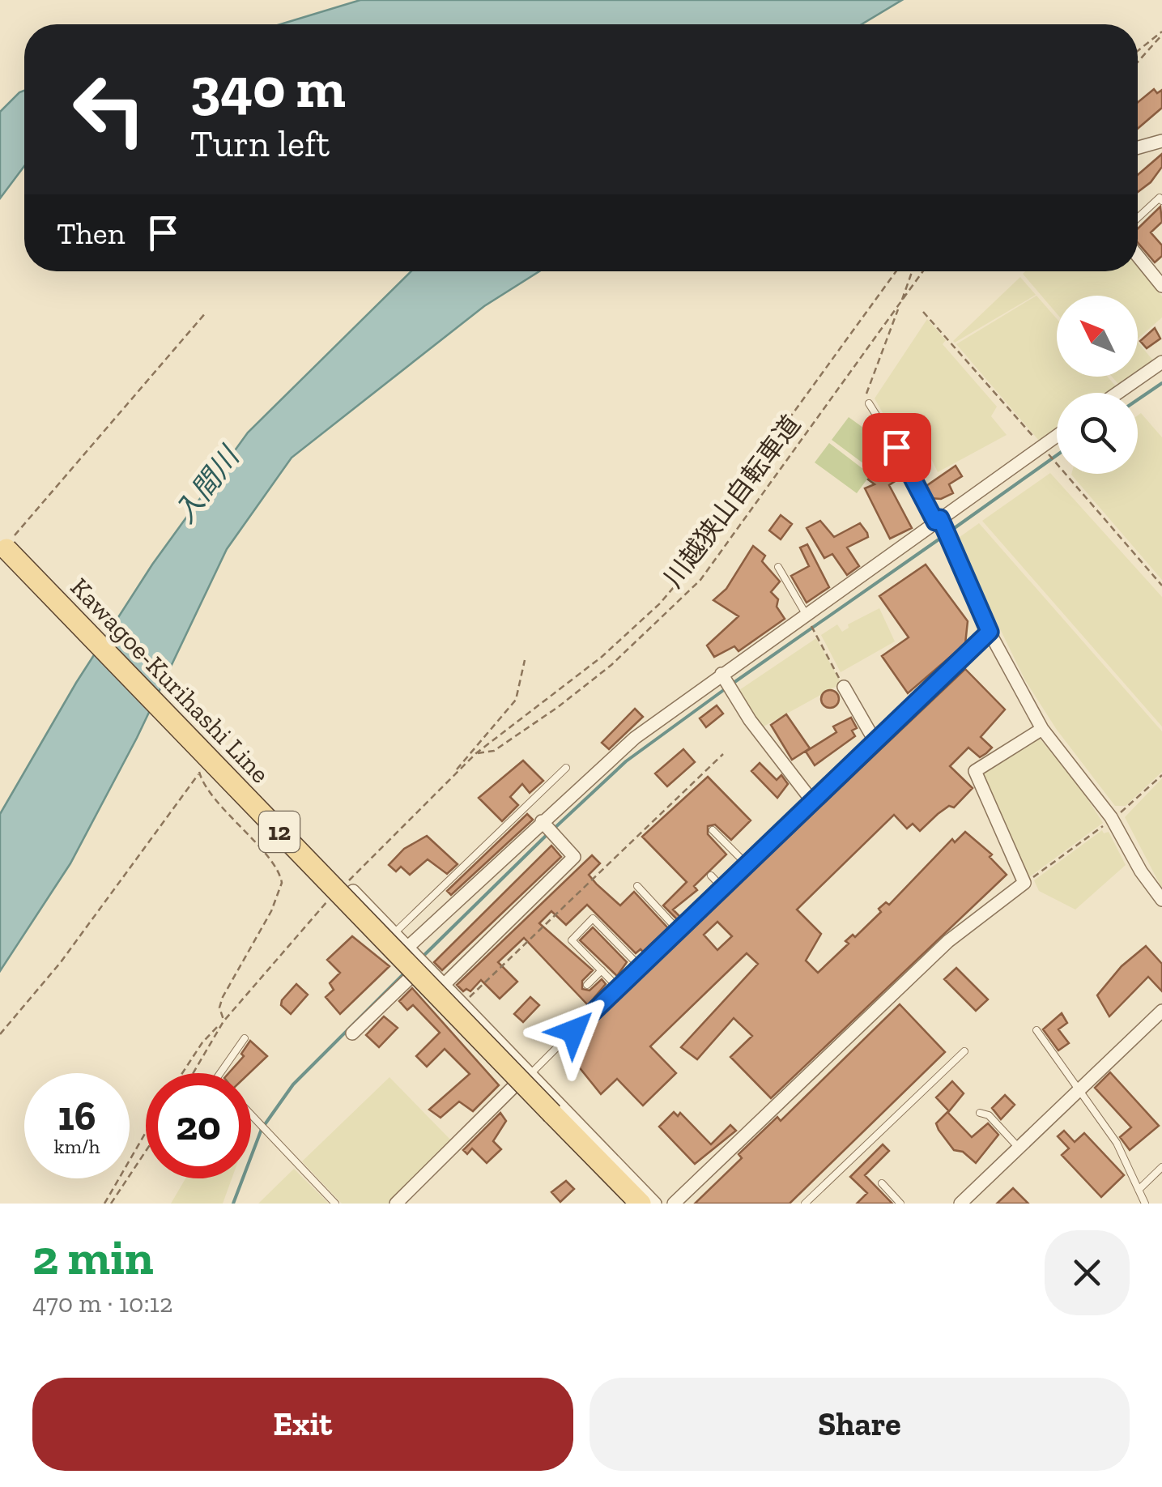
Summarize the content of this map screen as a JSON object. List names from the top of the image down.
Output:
{
  "streets": {
    "main road": ["Kawagoe-Kurihashi Line", "12"],
    "path": ["川越狭山自転車道"]
  },
  "water": ["入間川"],
  "north": "top left",
  "page": {
    "turn": ["340 m", "Turn left"],
    "then": "Then",
    "speed": "16 km/h",
    "limit": "20",
    "heading": ["2 min", "470 m · 10:12"],
    "buttons": ["Exit", "Share"]
  }
}
